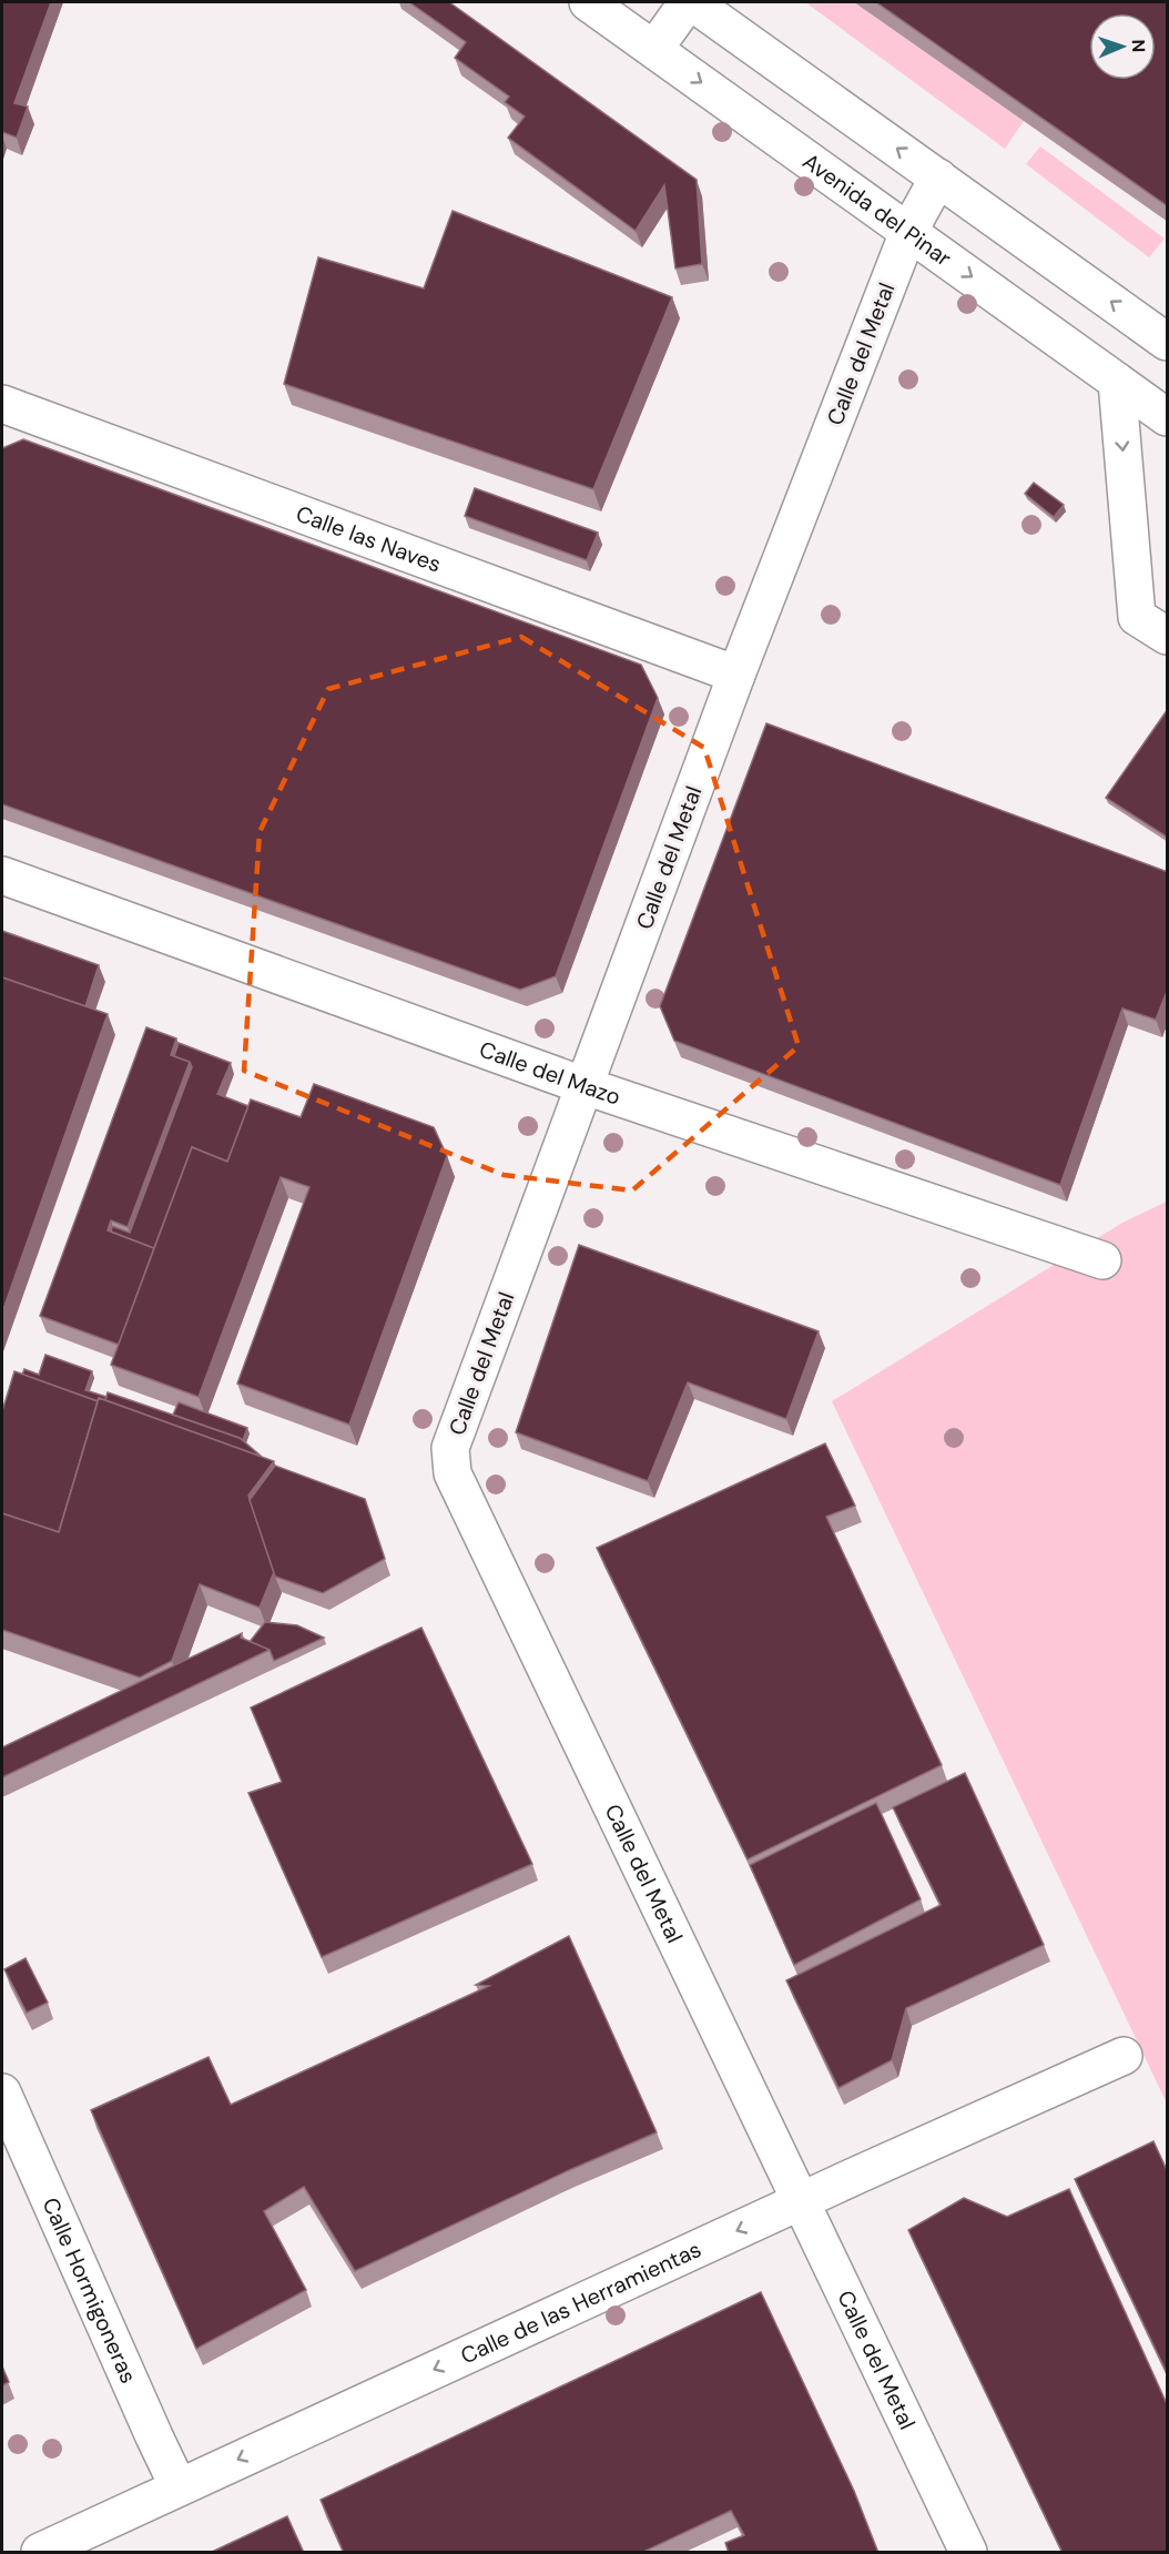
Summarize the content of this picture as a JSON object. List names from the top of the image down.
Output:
{
  "streets": {
    "street": [
      "Avenida del Pinar",
      "Calle del Metal",
      "Calle las Naves",
      "Calle del Mazo",
      "Calle Hormigoneras",
      "Calle de las Herramientas"
    ]
  },
  "crossings": [
    ["Avenida del Pinar", "Calle del Metal"],
    ["Calle del Metal", "Calle las Naves"],
    ["Calle del Metal", "Calle del Mazo"],
    ["Calle del Metal", "Calle de las Herramientas"],
    ["Calle Hormigoneras", "Calle de las Herramientas"]
  ],
  "one_way": ["Calle de las Herramientas"],
  "north": "right"
}
